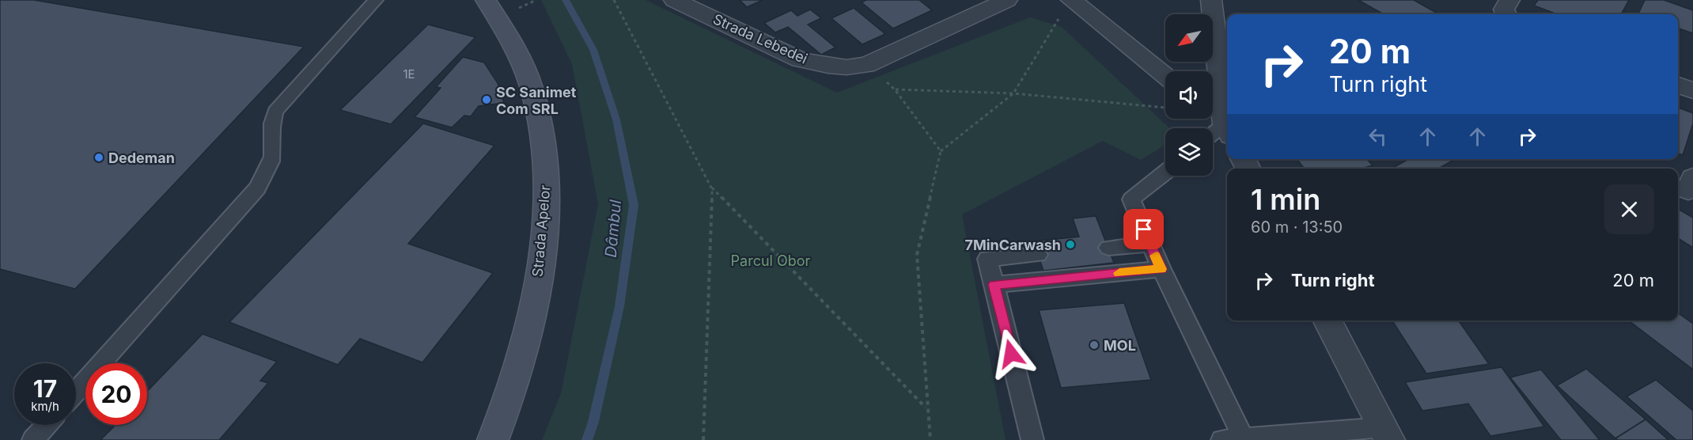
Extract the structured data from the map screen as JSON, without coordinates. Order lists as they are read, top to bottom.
{
  "streets": {
    "street": ["Strada Lebedei", "Strada Apelor"]
  },
  "water": ["Dâmbul"],
  "parks": ["Parcul Obor"],
  "places": [
    "SC Sanimet Com SRL",
    "Dedeman",
    "7MinCarwash",
    "MOL"
  ],
  "house_numbers": ["1E"],
  "north": "bottom left",
  "page": {
    "turn": ["20 m", "Turn right"],
    "heading": ["1 min", "60 m · 13:50"],
    "list": [
      {
        "name": "Turn right",
        "value": "20 m"
      }
    ],
    "speed": "17 km/h",
    "limit": "20"
  }
}
